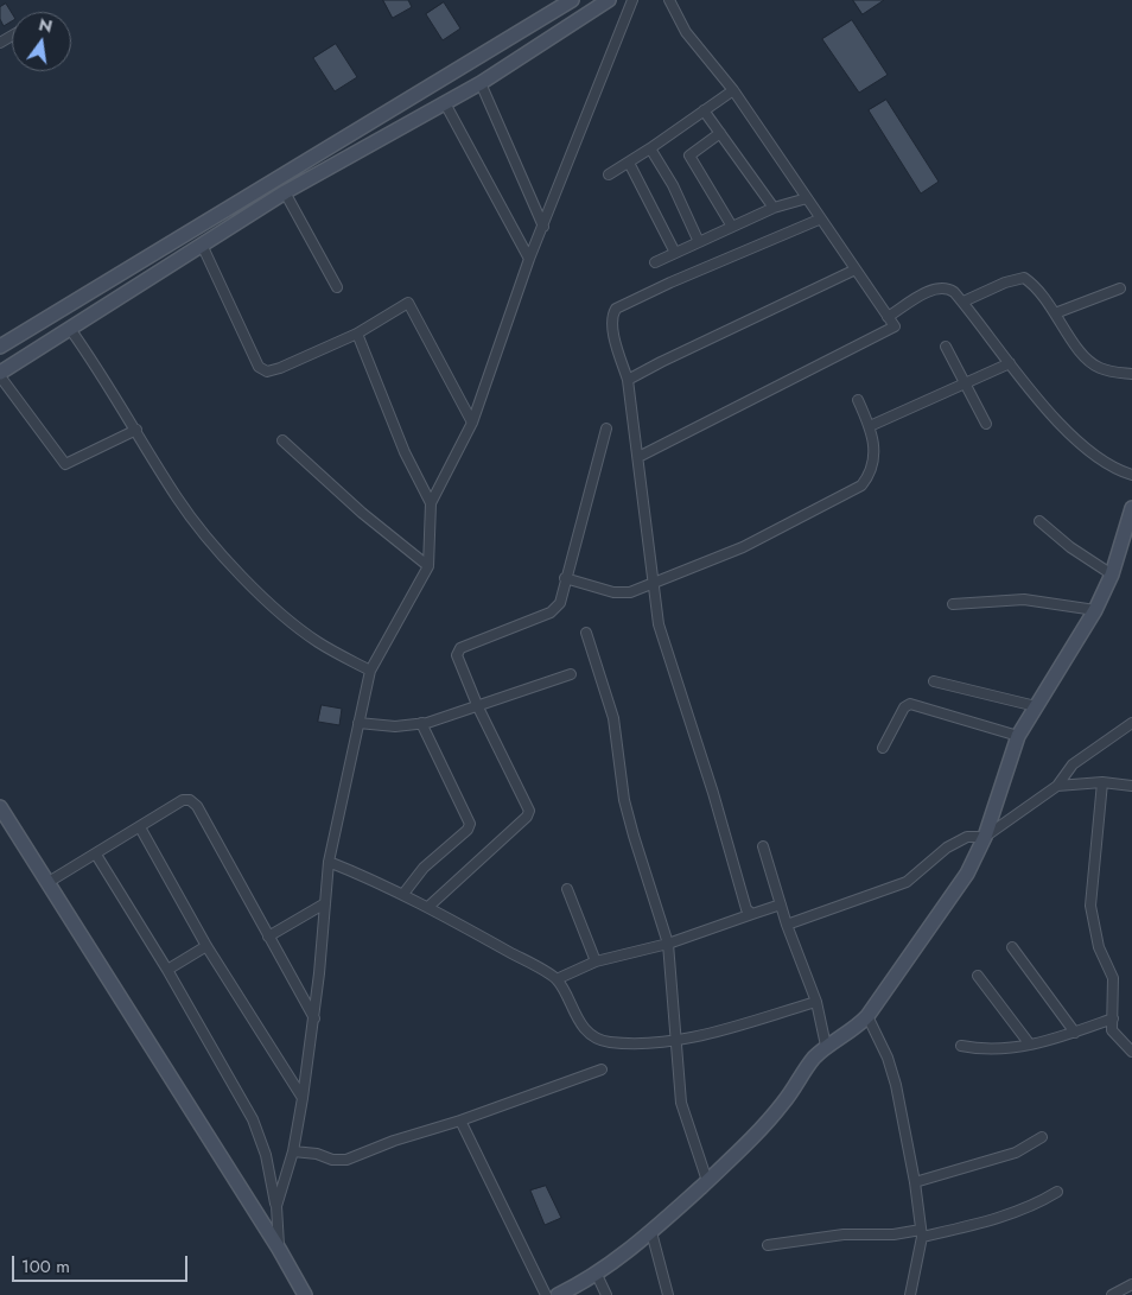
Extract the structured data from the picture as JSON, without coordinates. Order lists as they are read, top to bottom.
{
  "scale_bar": "100 m",
  "north": "top"
}
